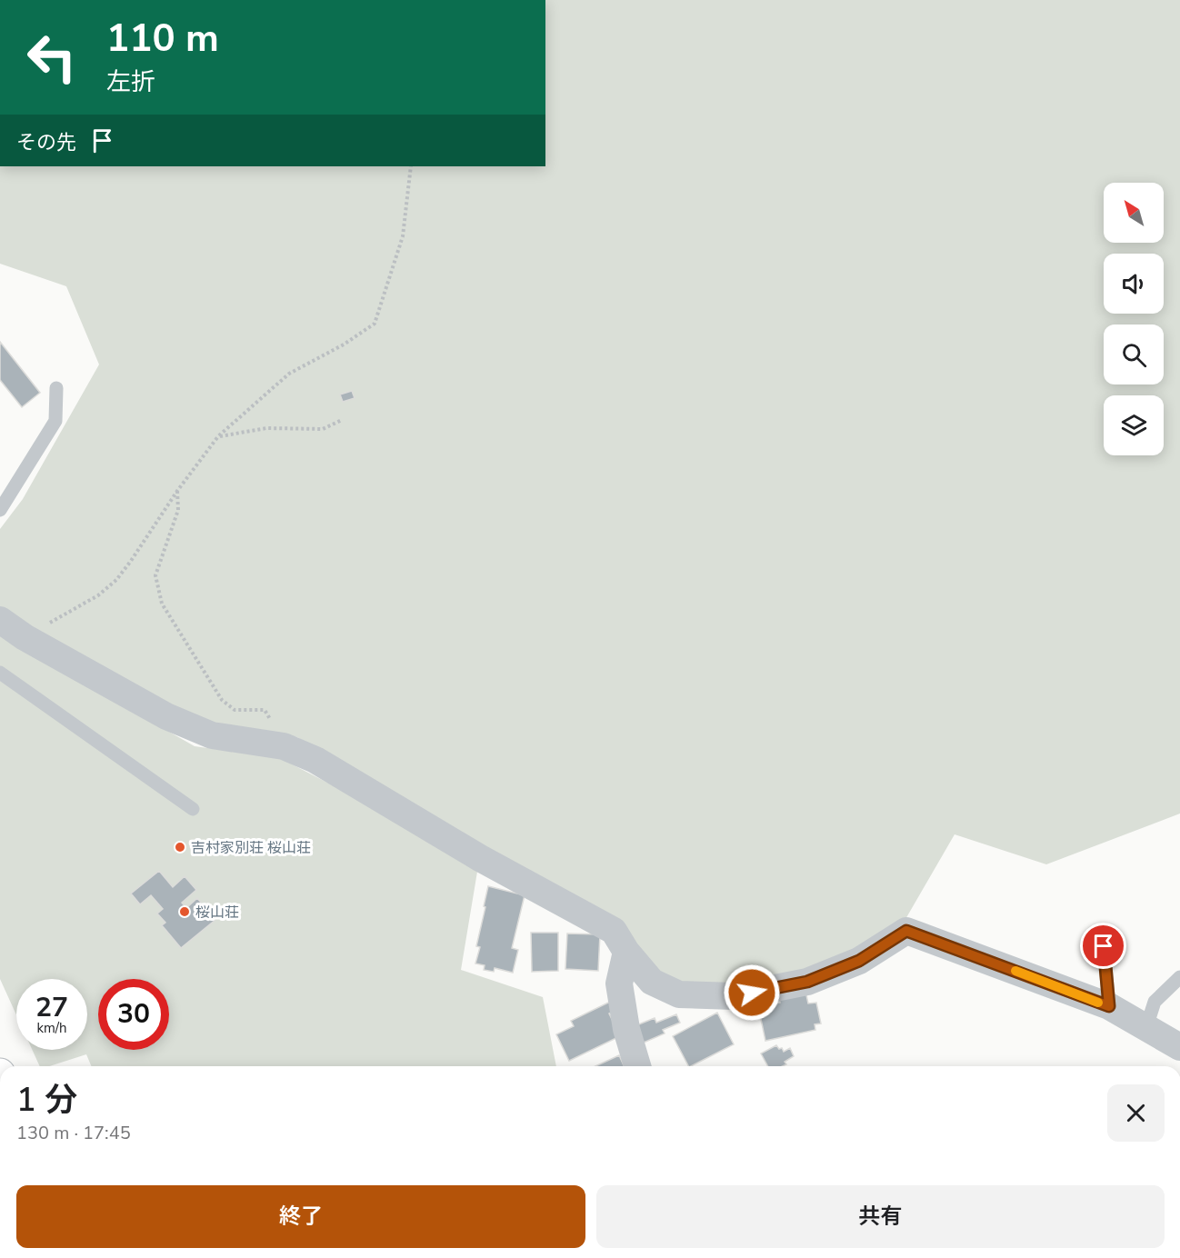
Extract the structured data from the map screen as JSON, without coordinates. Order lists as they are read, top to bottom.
{
  "places": ["吉村家別荘 桜山荘", "桜山荘"],
  "north": "top left",
  "page": {
    "turn": ["110 m", "左折"],
    "then": "その先",
    "speed": "27 km/h",
    "limit": "30",
    "heading": ["1 分", "130 m · 17:45"],
    "buttons": ["終了", "共有"]
  }
}
